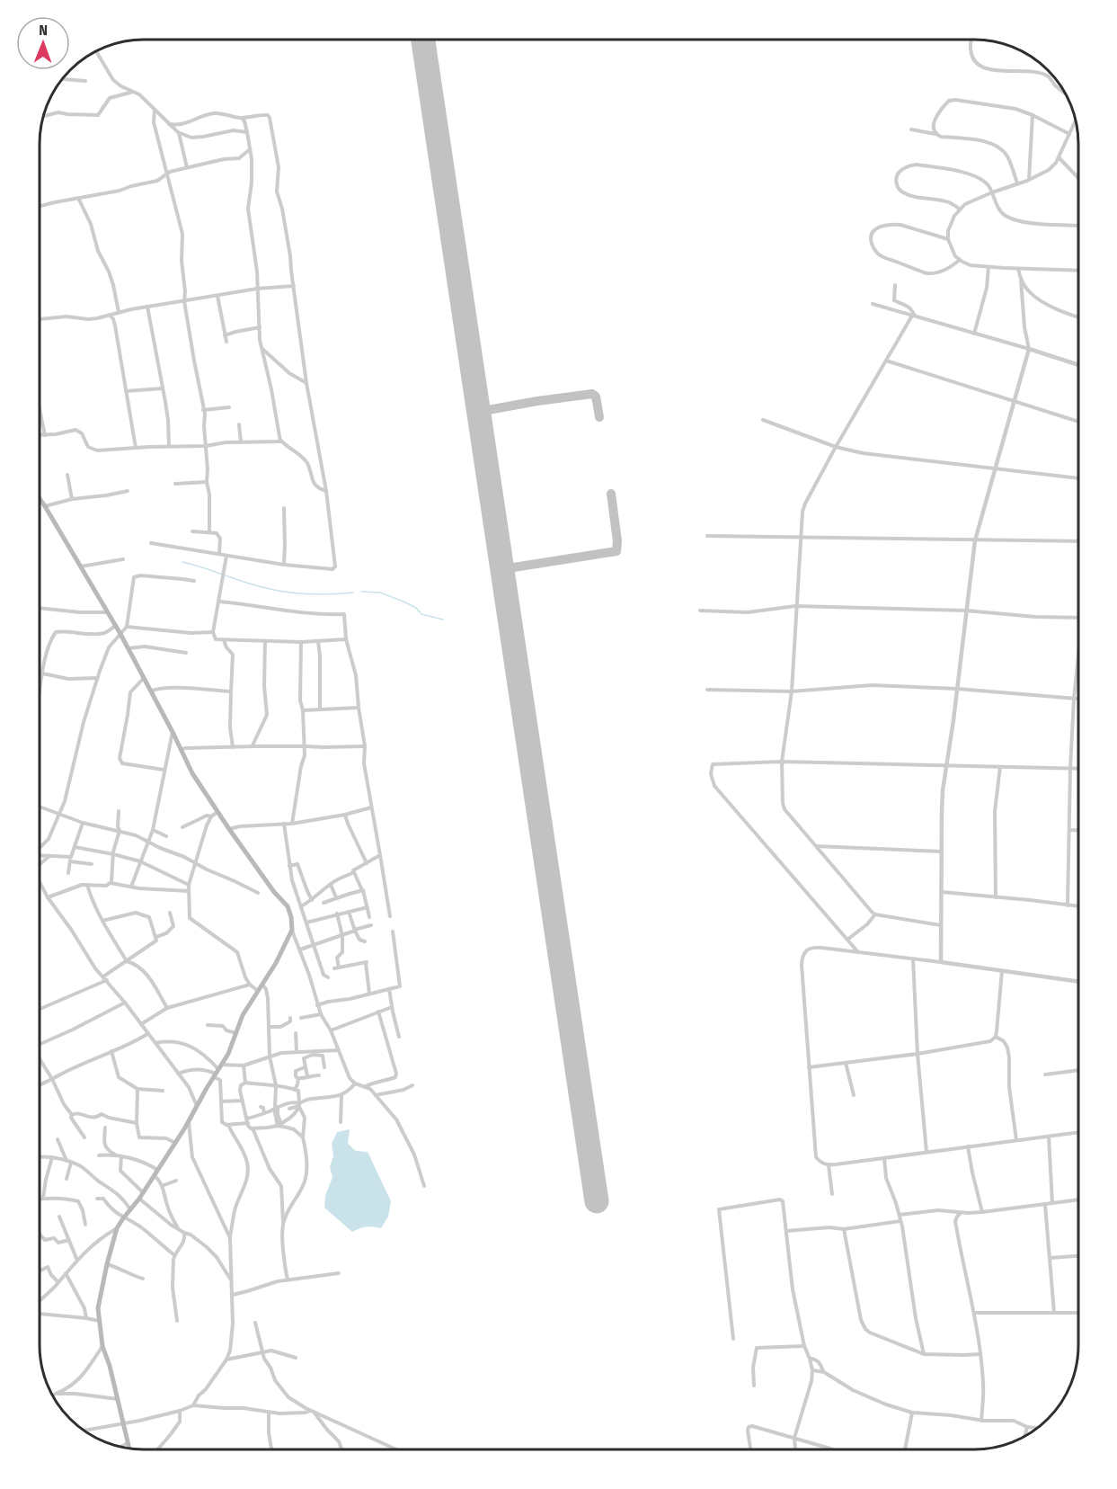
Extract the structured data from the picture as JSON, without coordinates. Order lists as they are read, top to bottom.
{
  "north": "top"
}
